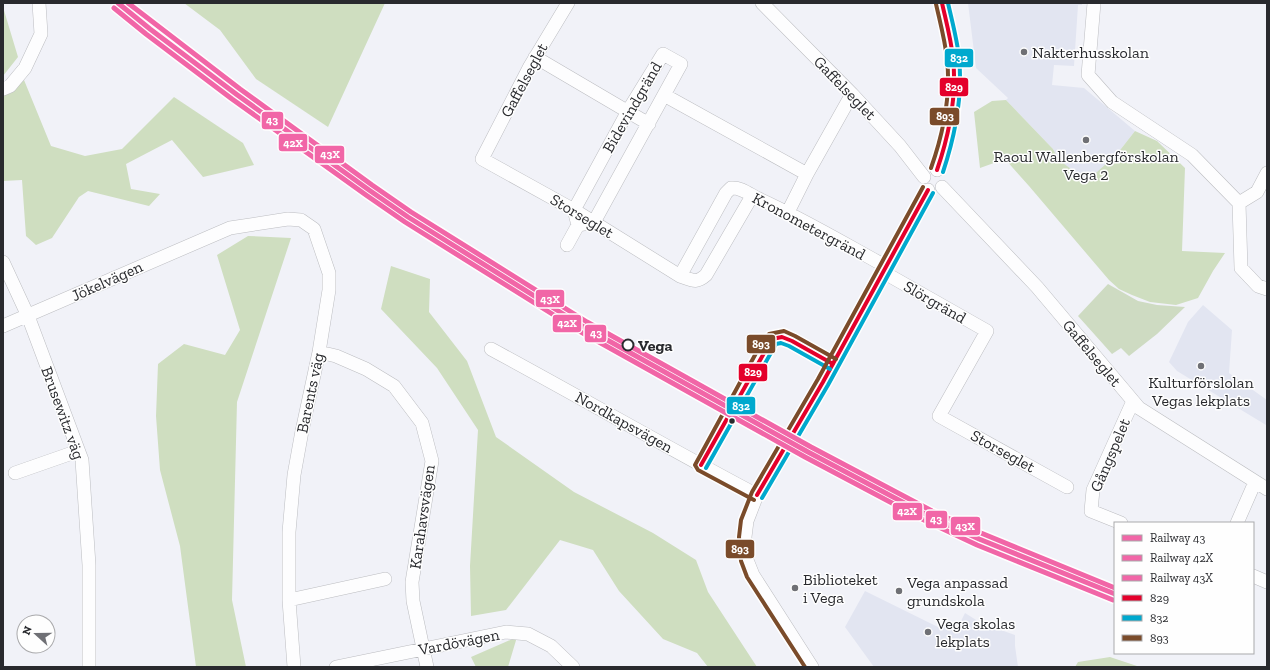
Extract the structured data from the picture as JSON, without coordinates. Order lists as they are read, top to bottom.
{
  "streets": {
    "street": [
      "Gaffelseglet",
      "Bidevindgränd",
      "Storseglet",
      "Kronometergränd",
      "Jökelvägen",
      "Slörgränd",
      "Barents väg",
      "Brusewitz väg",
      "Nordkapsvägen",
      "Gångspelet",
      "Karahavsvägen",
      "Vardövägen"
    ]
  },
  "crossings": [
    ["Gaffelseglet", "Storseglet"],
    ["Gaffelseglet", "Gångspelet"],
    ["Bidevindgränd", "Storseglet"],
    ["Storseglet", "Kronometergränd"],
    ["Storseglet", "Slörgränd"],
    ["Kronometergränd", "Slörgränd"],
    ["Jökelvägen", "Barents väg"],
    ["Jökelvägen", "Brusewitz väg"],
    ["Barents väg", "Karahavsvägen"],
    ["Karahavsvägen", "Vardövägen"]
  ],
  "places": [
    "Nakterhusskolan",
    "Raoul Wallenbergförskolan Vega 2",
    "Vega",
    "Kulturförslolan Vegas lekplats",
    "Biblioteket i Vega",
    "Vega anpassad grundskola",
    "Vega skolas lekplats"
  ],
  "lines": [
    "rail line 43",
    "rail line 43X",
    "transit line 829",
    "transit line 832",
    "transit line 893",
    "rail line 42X"
  ],
  "legend": [
    "Railway 43",
    "Railway 42X",
    "Railway 43X",
    "829",
    "832",
    "893"
  ],
  "north": "left"
}
